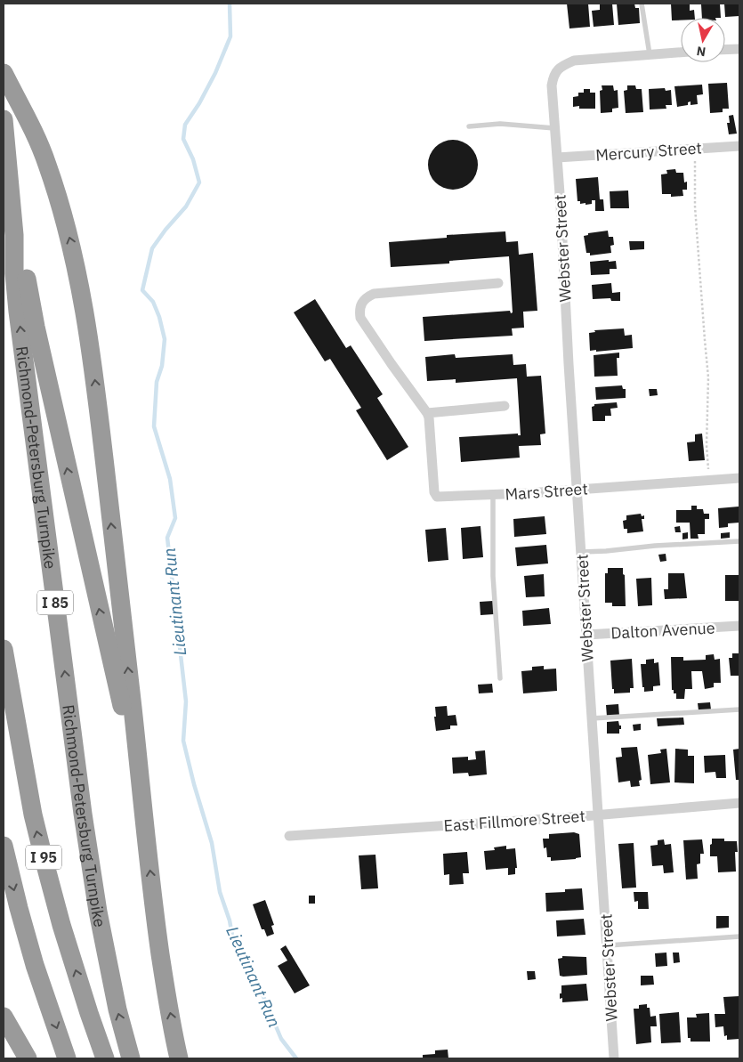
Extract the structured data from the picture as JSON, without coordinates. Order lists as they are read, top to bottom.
{
  "streets": {
    "highway": ["Richmond-Petersburg Turnpike", "I 85", "I 95"],
    "street": [
      "Mercury Street",
      "Webster Street",
      "Mars Street",
      "Dalton Avenue",
      "East Fillmore Street"
    ]
  },
  "crossings": [
    ["Mercury Street", "Webster Street"],
    ["Webster Street", "Mars Street"],
    ["Webster Street", "Dalton Avenue"],
    ["Webster Street", "East Fillmore Street"]
  ],
  "water": ["Lieutinant Run"],
  "north": "bottom"
}
